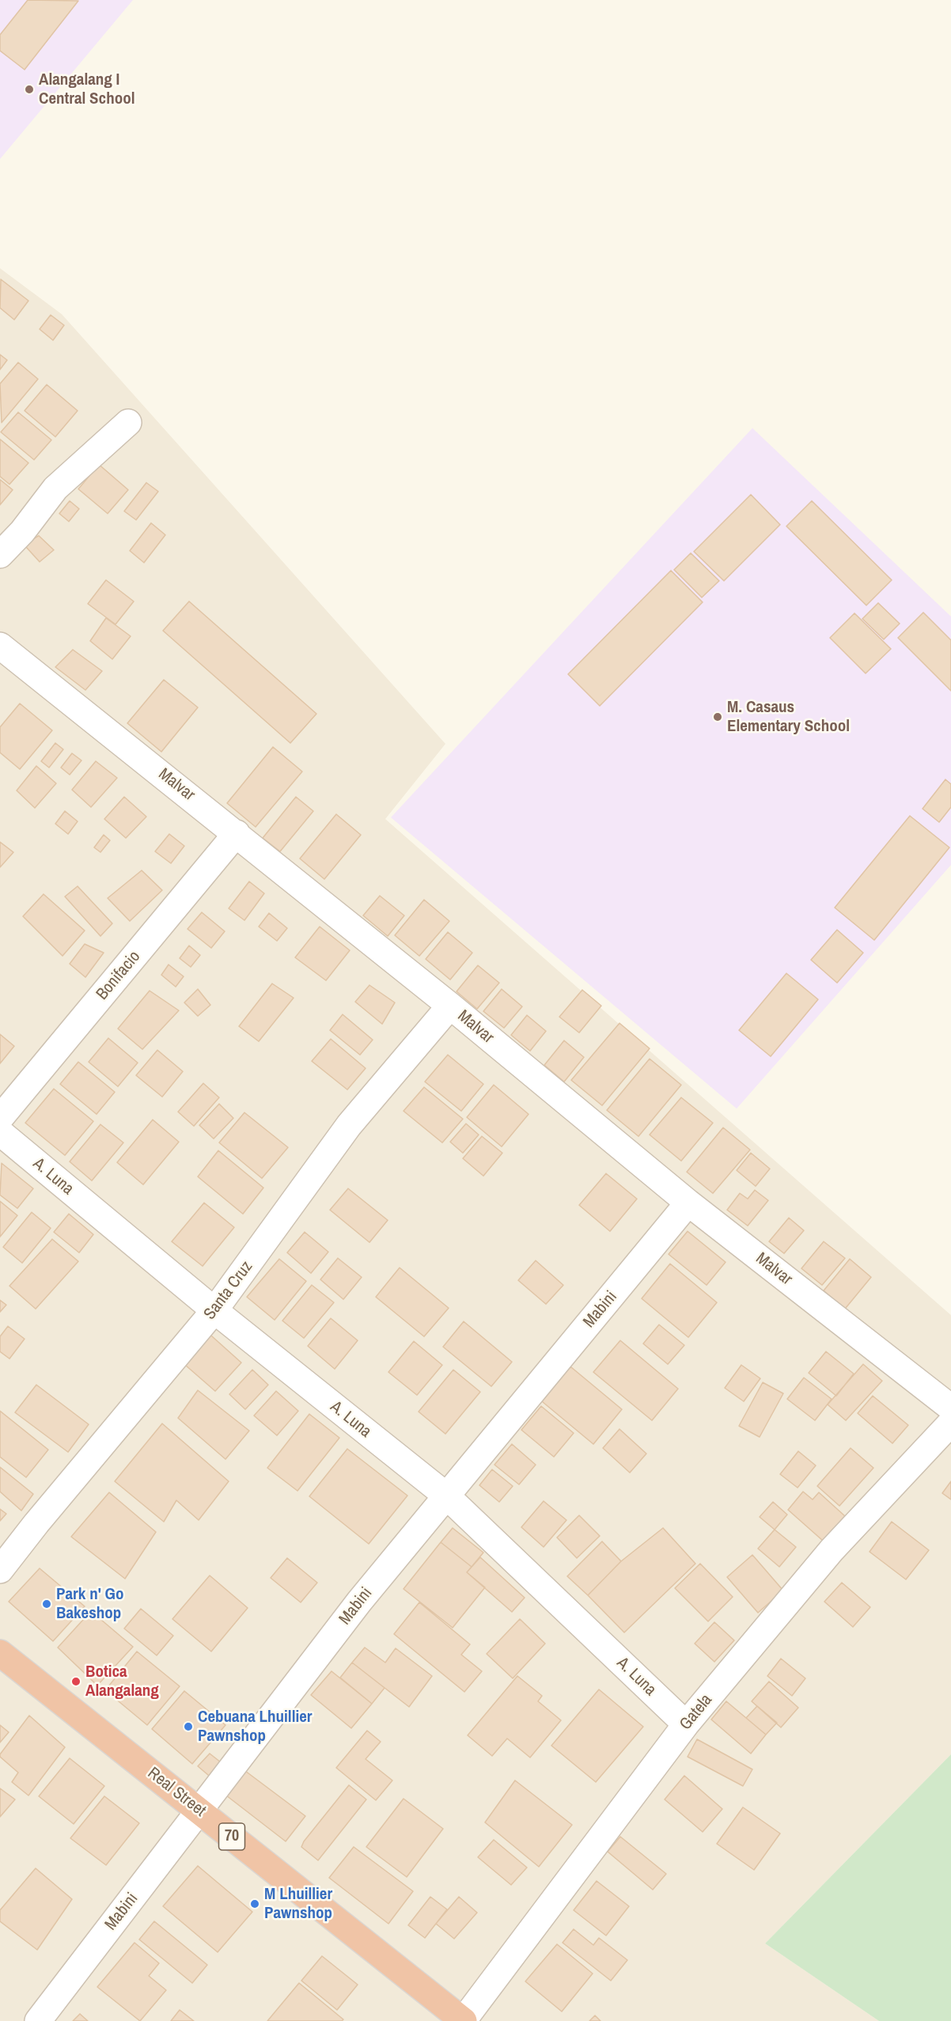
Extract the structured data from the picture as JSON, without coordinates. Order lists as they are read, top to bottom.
{
  "streets": {
    "highway": ["Real Street", "70"],
    "street": [
      "Malvar",
      "Bonifacio",
      "A. Luna",
      "Santa Cruz",
      "Mabini",
      "Gatela"
    ]
  },
  "crossings": [
    ["Malvar", "Bonifacio"],
    ["Malvar", "Santa Cruz"],
    ["Malvar", "Mabini"],
    ["A. Luna", "Santa Cruz"],
    ["A. Luna", "Mabini"],
    ["A. Luna", "Gatela"],
    ["Mabini", "Real Street"],
    ["Gatela", "Real Street"]
  ],
  "places": [
    "Alangalang I Central School",
    "M. Casaus Elementary School",
    "Park n' Go Bakeshop",
    "Botica Alangalang",
    "Cebuana Lhuillier Pawnshop",
    "M Lhuillier Pawnshop"
  ]
}
